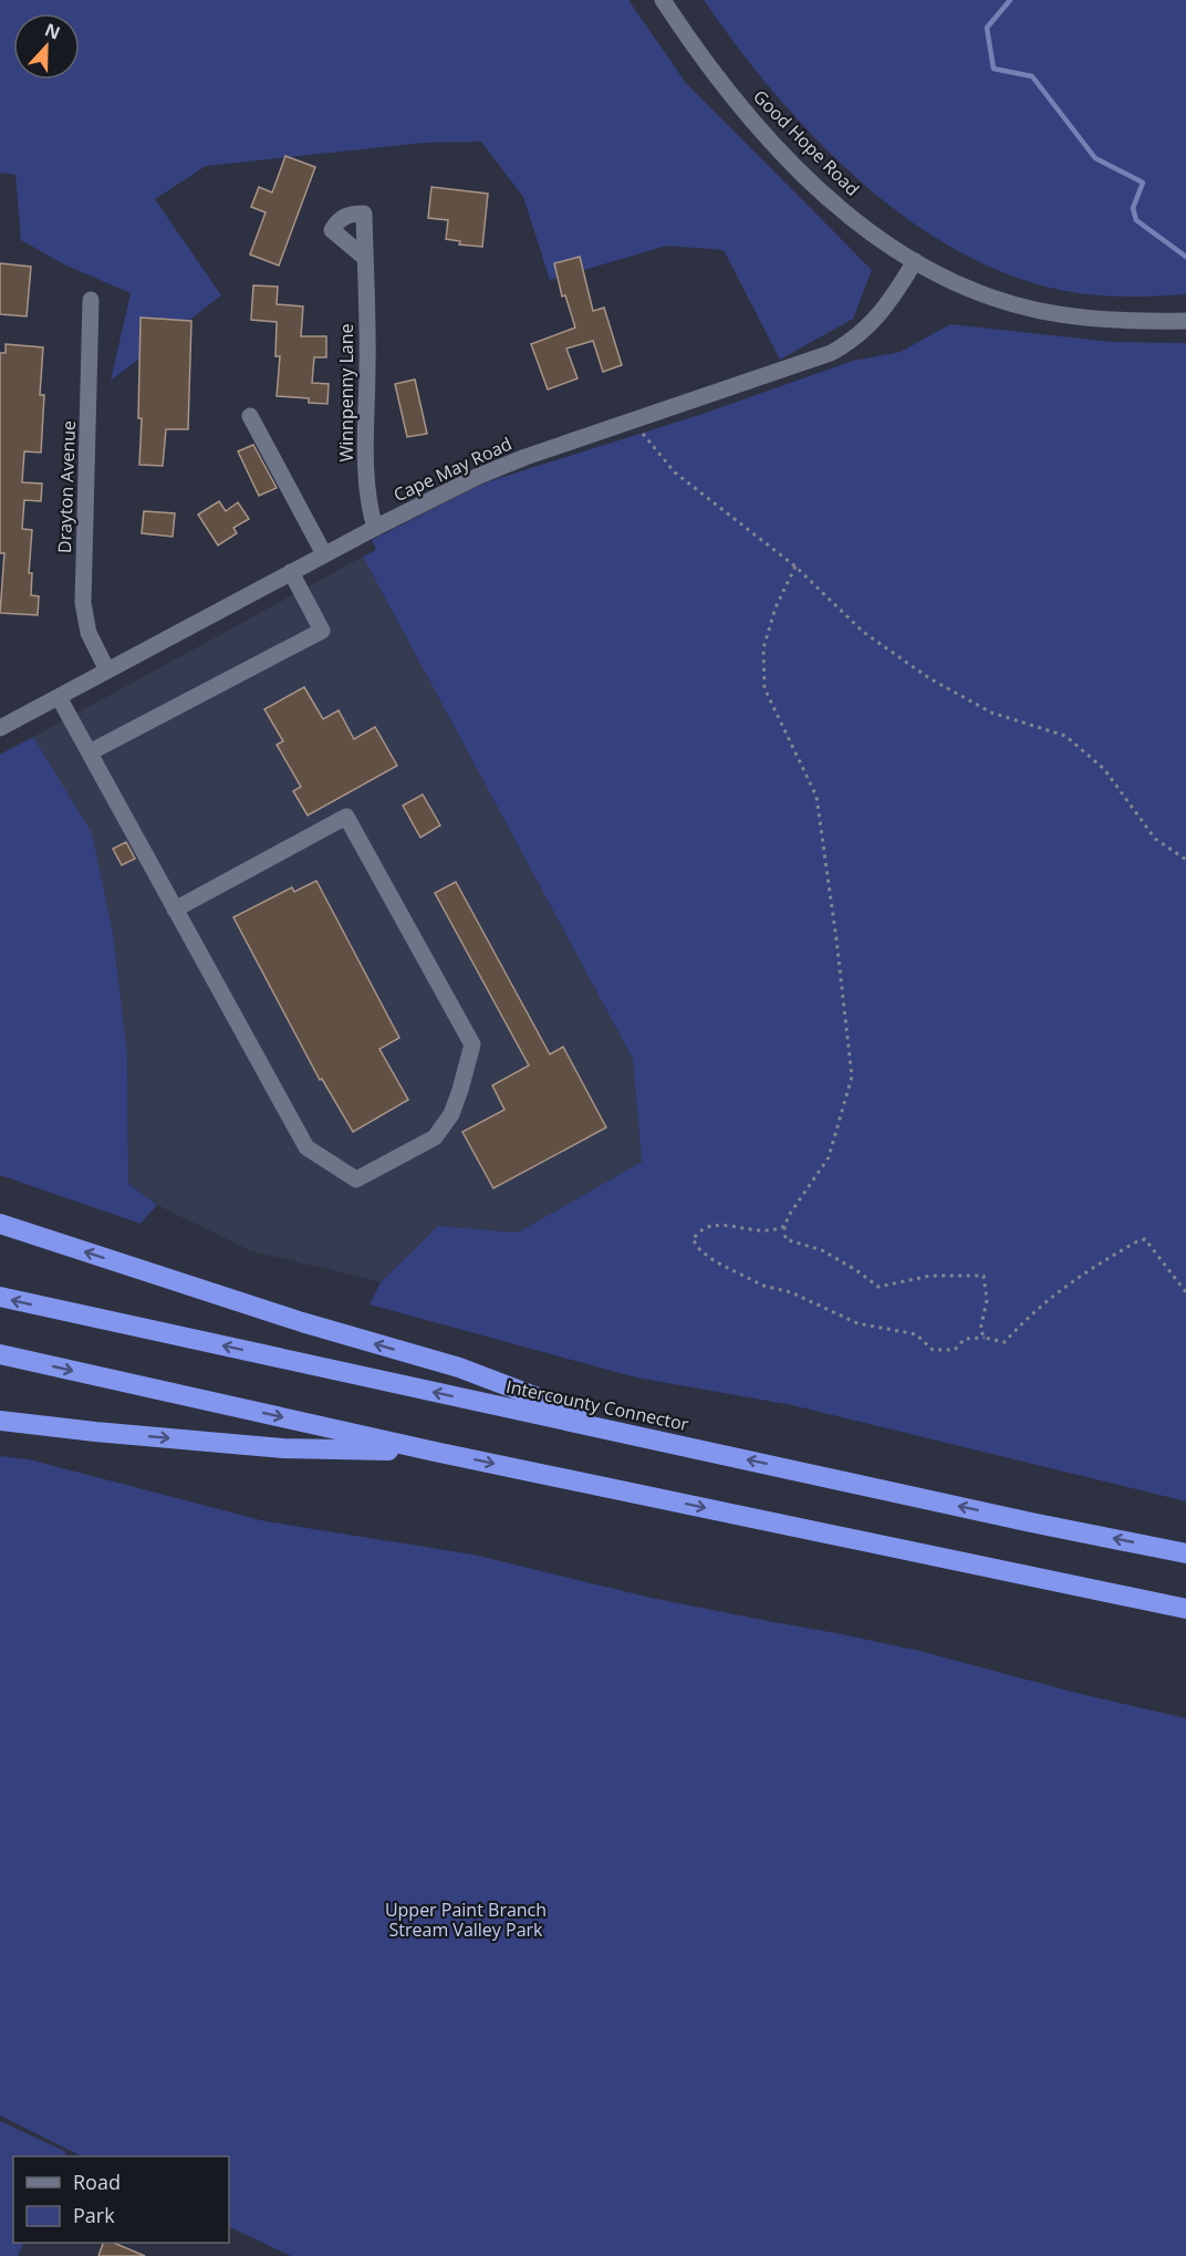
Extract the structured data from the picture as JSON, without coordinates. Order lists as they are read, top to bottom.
{
  "streets": {
    "highway": ["Intercounty Connector"],
    "street": [
      "Good Hope Road",
      "Winnpenny Lane",
      "Cape May Road",
      "Drayton Avenue"
    ]
  },
  "crossings": [
    ["Good Hope Road", "Cape May Road"],
    ["Winnpenny Lane", "Cape May Road"],
    ["Cape May Road", "Drayton Avenue"]
  ],
  "parks": ["Upper Paint Branch Stream Valley Park"],
  "legend": ["Road", "Park"],
  "north": "top"
}
